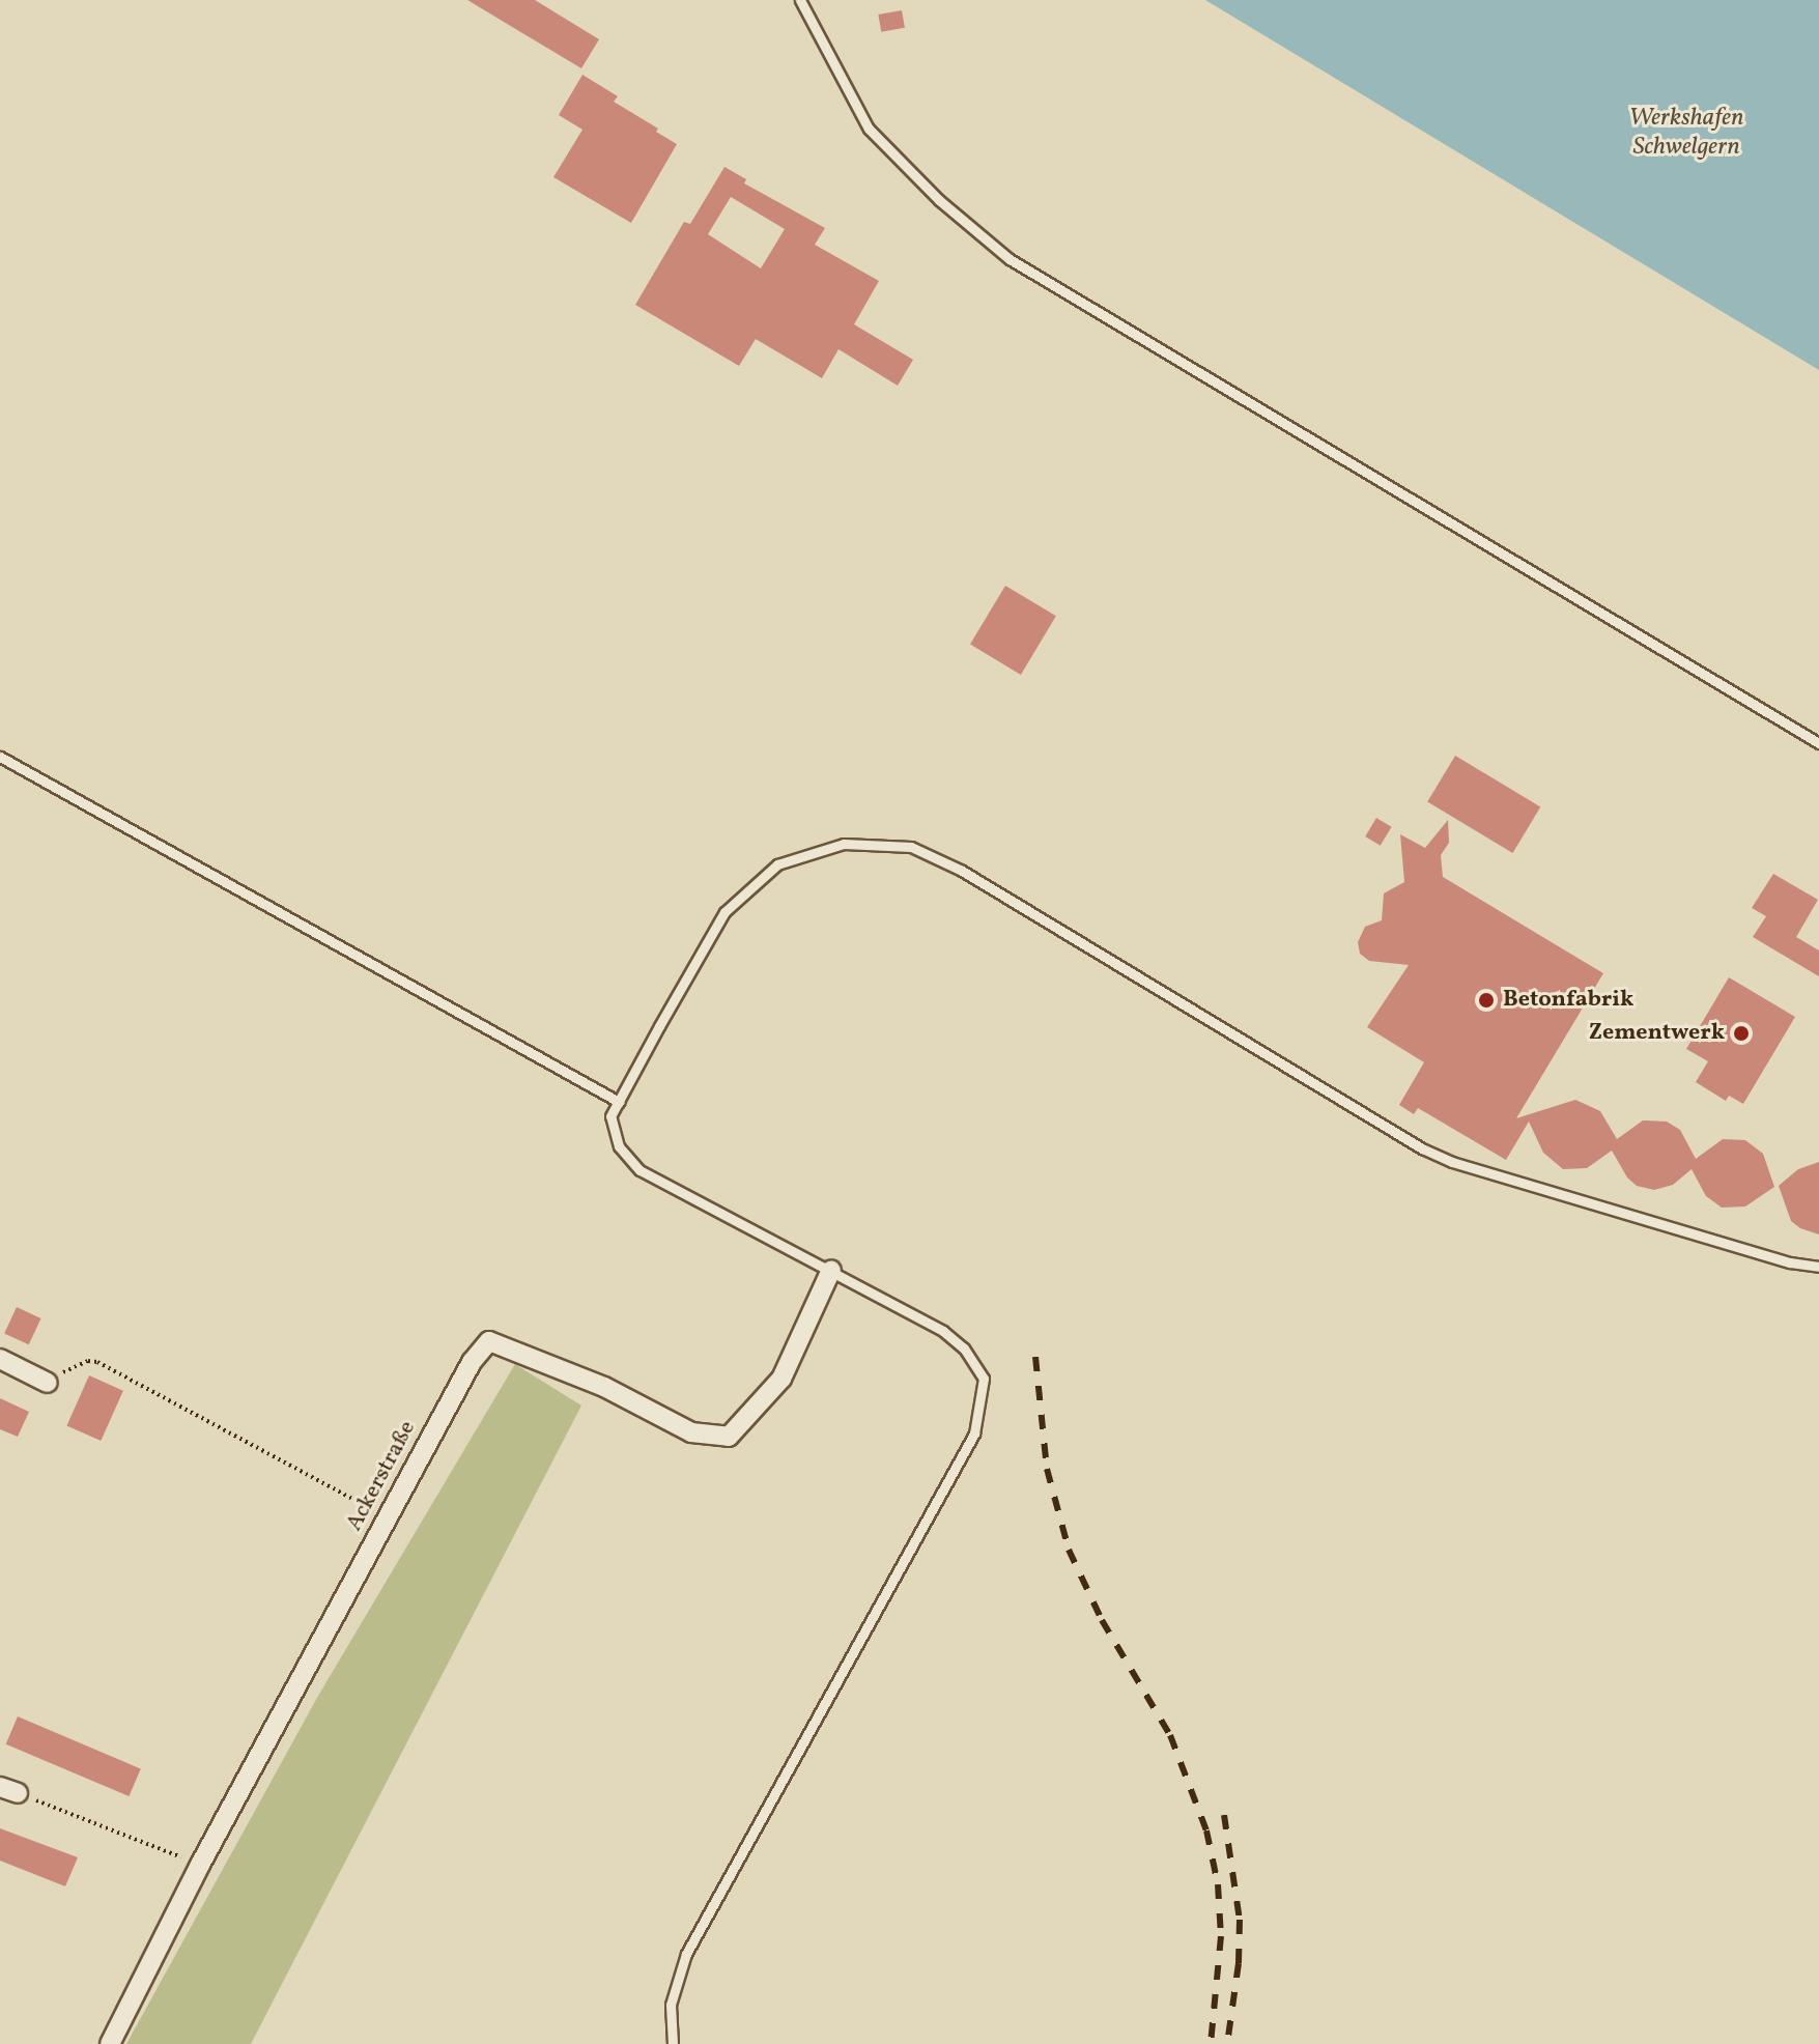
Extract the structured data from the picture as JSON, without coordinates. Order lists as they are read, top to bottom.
{
  "streets": {
    "street": ["Ackerstraße"]
  },
  "water": ["Werkshafen Schwelgern"],
  "places": ["Betonfabrik", "Zementwerk"]
}
